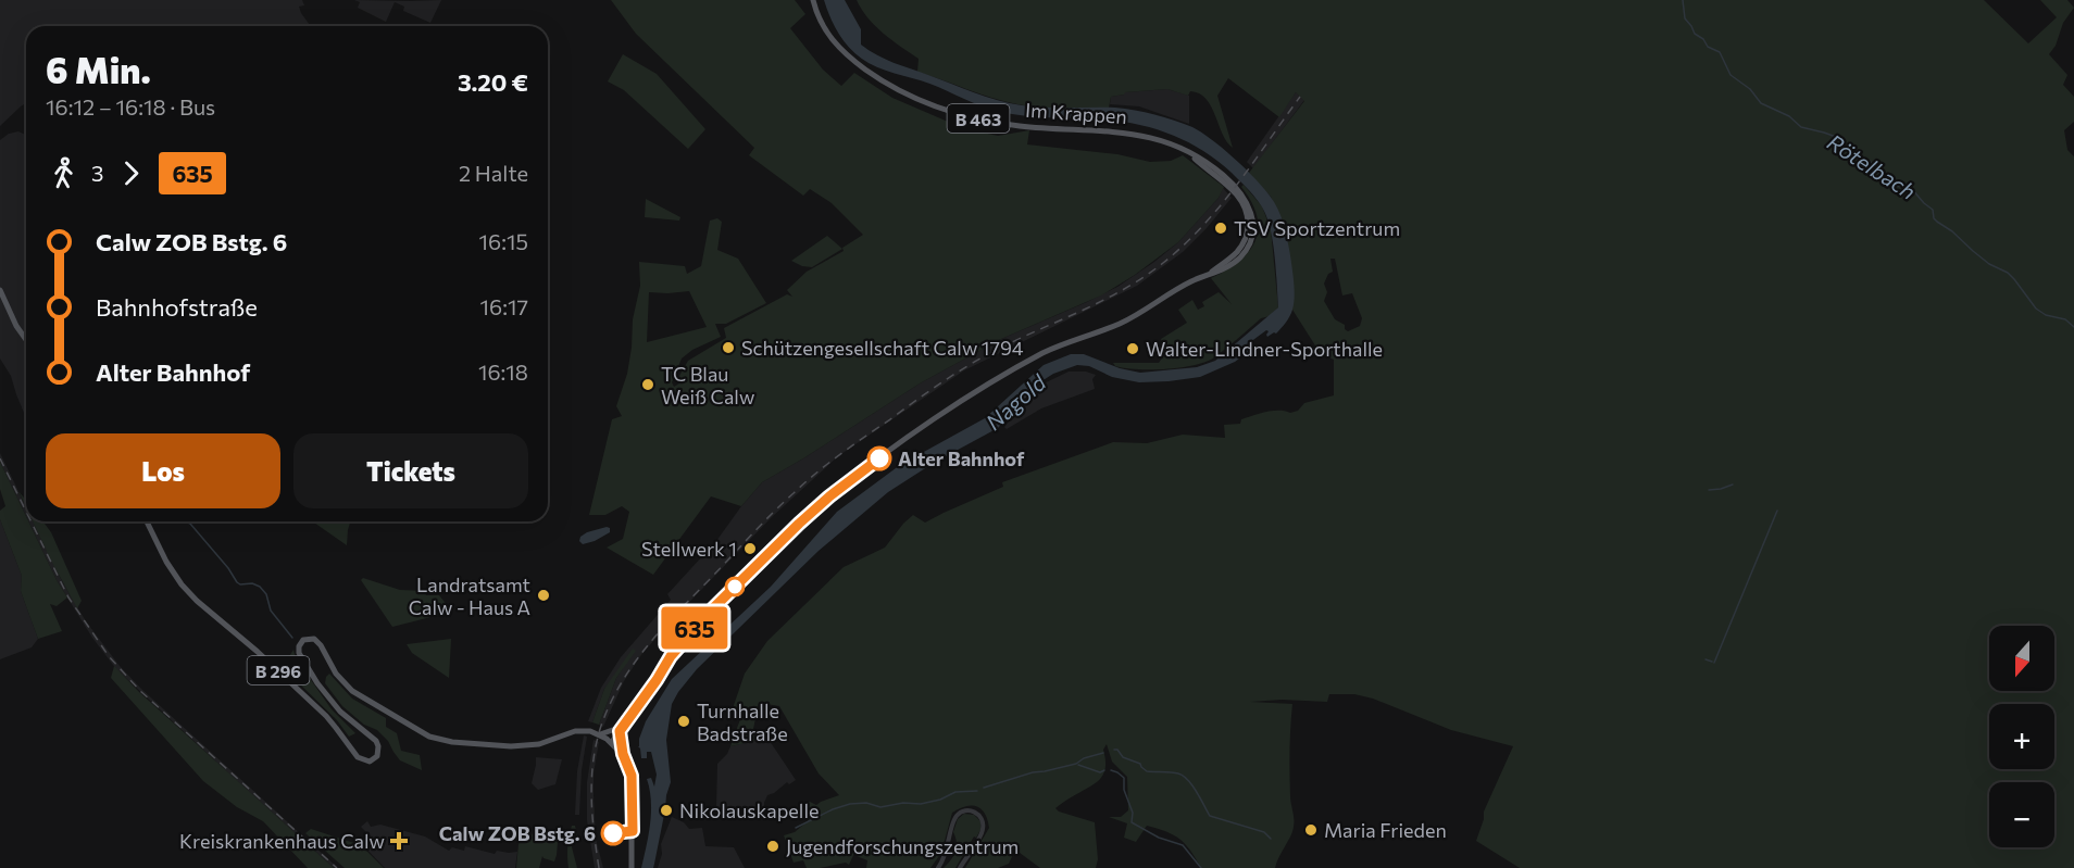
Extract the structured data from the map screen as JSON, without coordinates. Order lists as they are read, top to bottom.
{
  "streets": {
    "main road": ["Im Krappen", "B 463", "B 296"]
  },
  "crossings": [
    ["Im Krappen", "B 463"]
  ],
  "water": ["Rötelbach", "Nagold"],
  "places": {
    "other": [
      "TSV Sportzentrum",
      "Schützengesellschaft Calw 1794",
      "Walter-Lindner-Sporthalle",
      "TC Blau Weiß Calw",
      "Alter Bahnhof",
      "Stellwerk 1",
      "Landratsamt Calw - Haus A",
      "Turnhalle Badstraße",
      "Nikolauskapelle",
      "Maria Frieden",
      "Calw ZOB Bstg. 6",
      "Jugendforschungszentrum"
    ],
    "health": ["Kreiskrankenhaus Calw"]
  },
  "lines": ["bus line 635"],
  "north": "bottom",
  "page": {
    "on_map": "635",
    "heading": ["6 Min.", "16:12 – 16:18 · Bus", "3.20 €"],
    "legs": ["3", "635", "2 Halte"],
    "list": [
      {
        "name": "Calw ZOB Bstg. 6",
        "value": "16:15"
      },
      {
        "name": "Bahnhofstraße",
        "value": "16:17"
      },
      {
        "name": "Alter Bahnhof",
        "value": "16:18"
      }
    ],
    "buttons": ["Los", "Tickets"],
    "map_buttons": ["+", "−"]
  }
}
